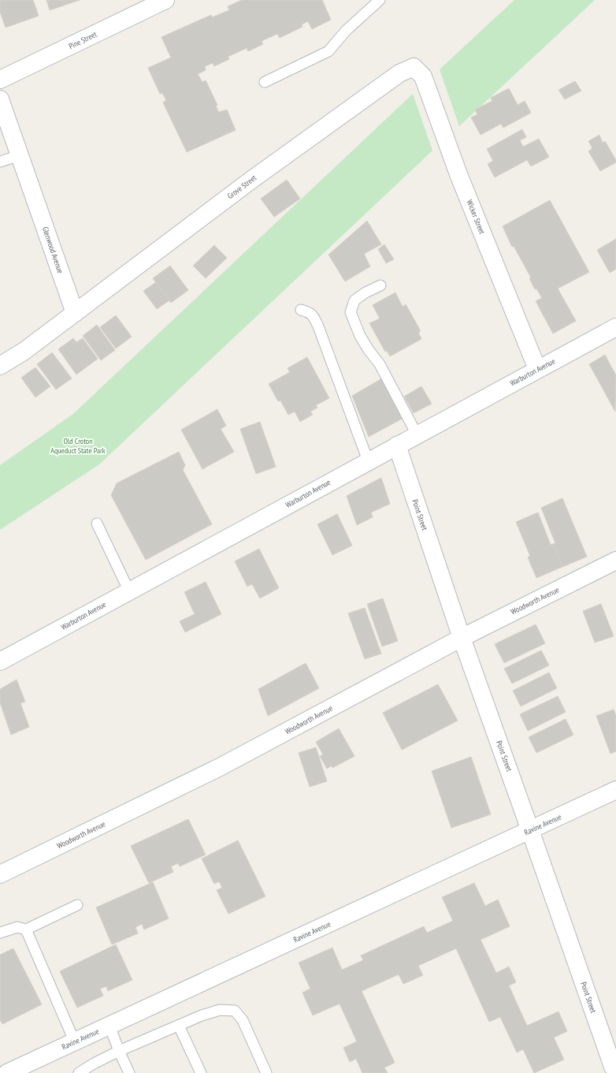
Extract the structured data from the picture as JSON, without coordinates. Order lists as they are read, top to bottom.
{
  "streets": {
    "street": [
      "Pine Street",
      "Grove Street",
      "Wicker Street",
      "Glenwood Avenue",
      "Warburton Avenue",
      "Point Street",
      "Woodworth Avenue",
      "Ravine Avenue"
    ]
  },
  "crossings": [
    ["Grove Street", "Wicker Street"],
    ["Grove Street", "Glenwood Avenue"],
    ["Wicker Street", "Warburton Avenue"],
    ["Warburton Avenue", "Point Street"],
    ["Point Street", "Woodworth Avenue"],
    ["Point Street", "Ravine Avenue"]
  ],
  "parks": ["Old Croton Aqueduct State Park"]
}
